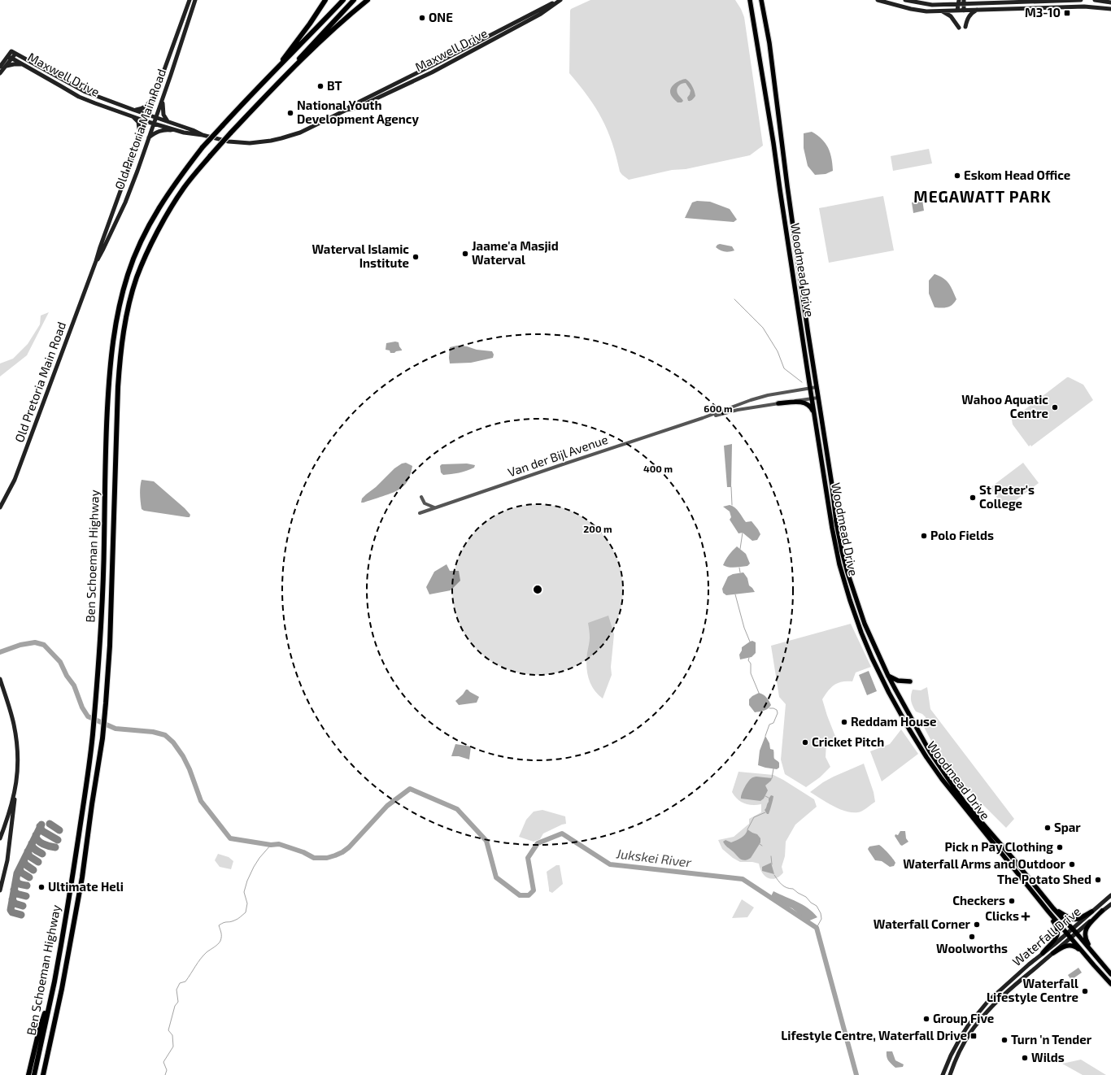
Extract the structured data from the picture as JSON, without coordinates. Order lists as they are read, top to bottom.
{
  "streets": {
    "highway": ["Ben Schoeman Highway"],
    "main road": [
      "Maxwell Drive",
      "Old Pretoria Main Road",
      "Woodmead Drive",
      "Waterfall Drive"
    ],
    "street": ["Van der Bijl Avenue"]
  },
  "crossings": [
    ["Maxwell Drive", "Old Pretoria Main Road"],
    ["Woodmead Drive", "Van der Bijl Avenue"],
    ["Woodmead Drive", "Waterfall Drive"]
  ],
  "districts": ["MEGAWATT PARK"],
  "water": ["Jukskei River"],
  "places": {
    "transit": ["M3-10", "Lifestyle Centre, Waterfall Drive"],
    "other": [
      "ONE",
      "BT",
      "National Youth Development Agency",
      "Eskom Head Office",
      "Jaame'a Masjid Waterval",
      "Waterval Islamic Institute",
      "Wahoo Aquatic Centre",
      "St Peter's College",
      "Polo Fields",
      "Reddam House",
      "Cricket Pitch",
      "Spar",
      "Pick n Pay Clothing",
      "Waterfall Arms and Outdoor",
      "The Potato Shed",
      "Ultimate Heli",
      "Checkers",
      "Waterfall Corner",
      "Woolworths",
      "Waterfall Lifestyle Centre",
      "Group Five",
      "Turn 'n Tender",
      "Wilds"
    ],
    "health": ["Clicks"]
  },
  "rings": ["600 m", "400 m", "200 m"]
}
